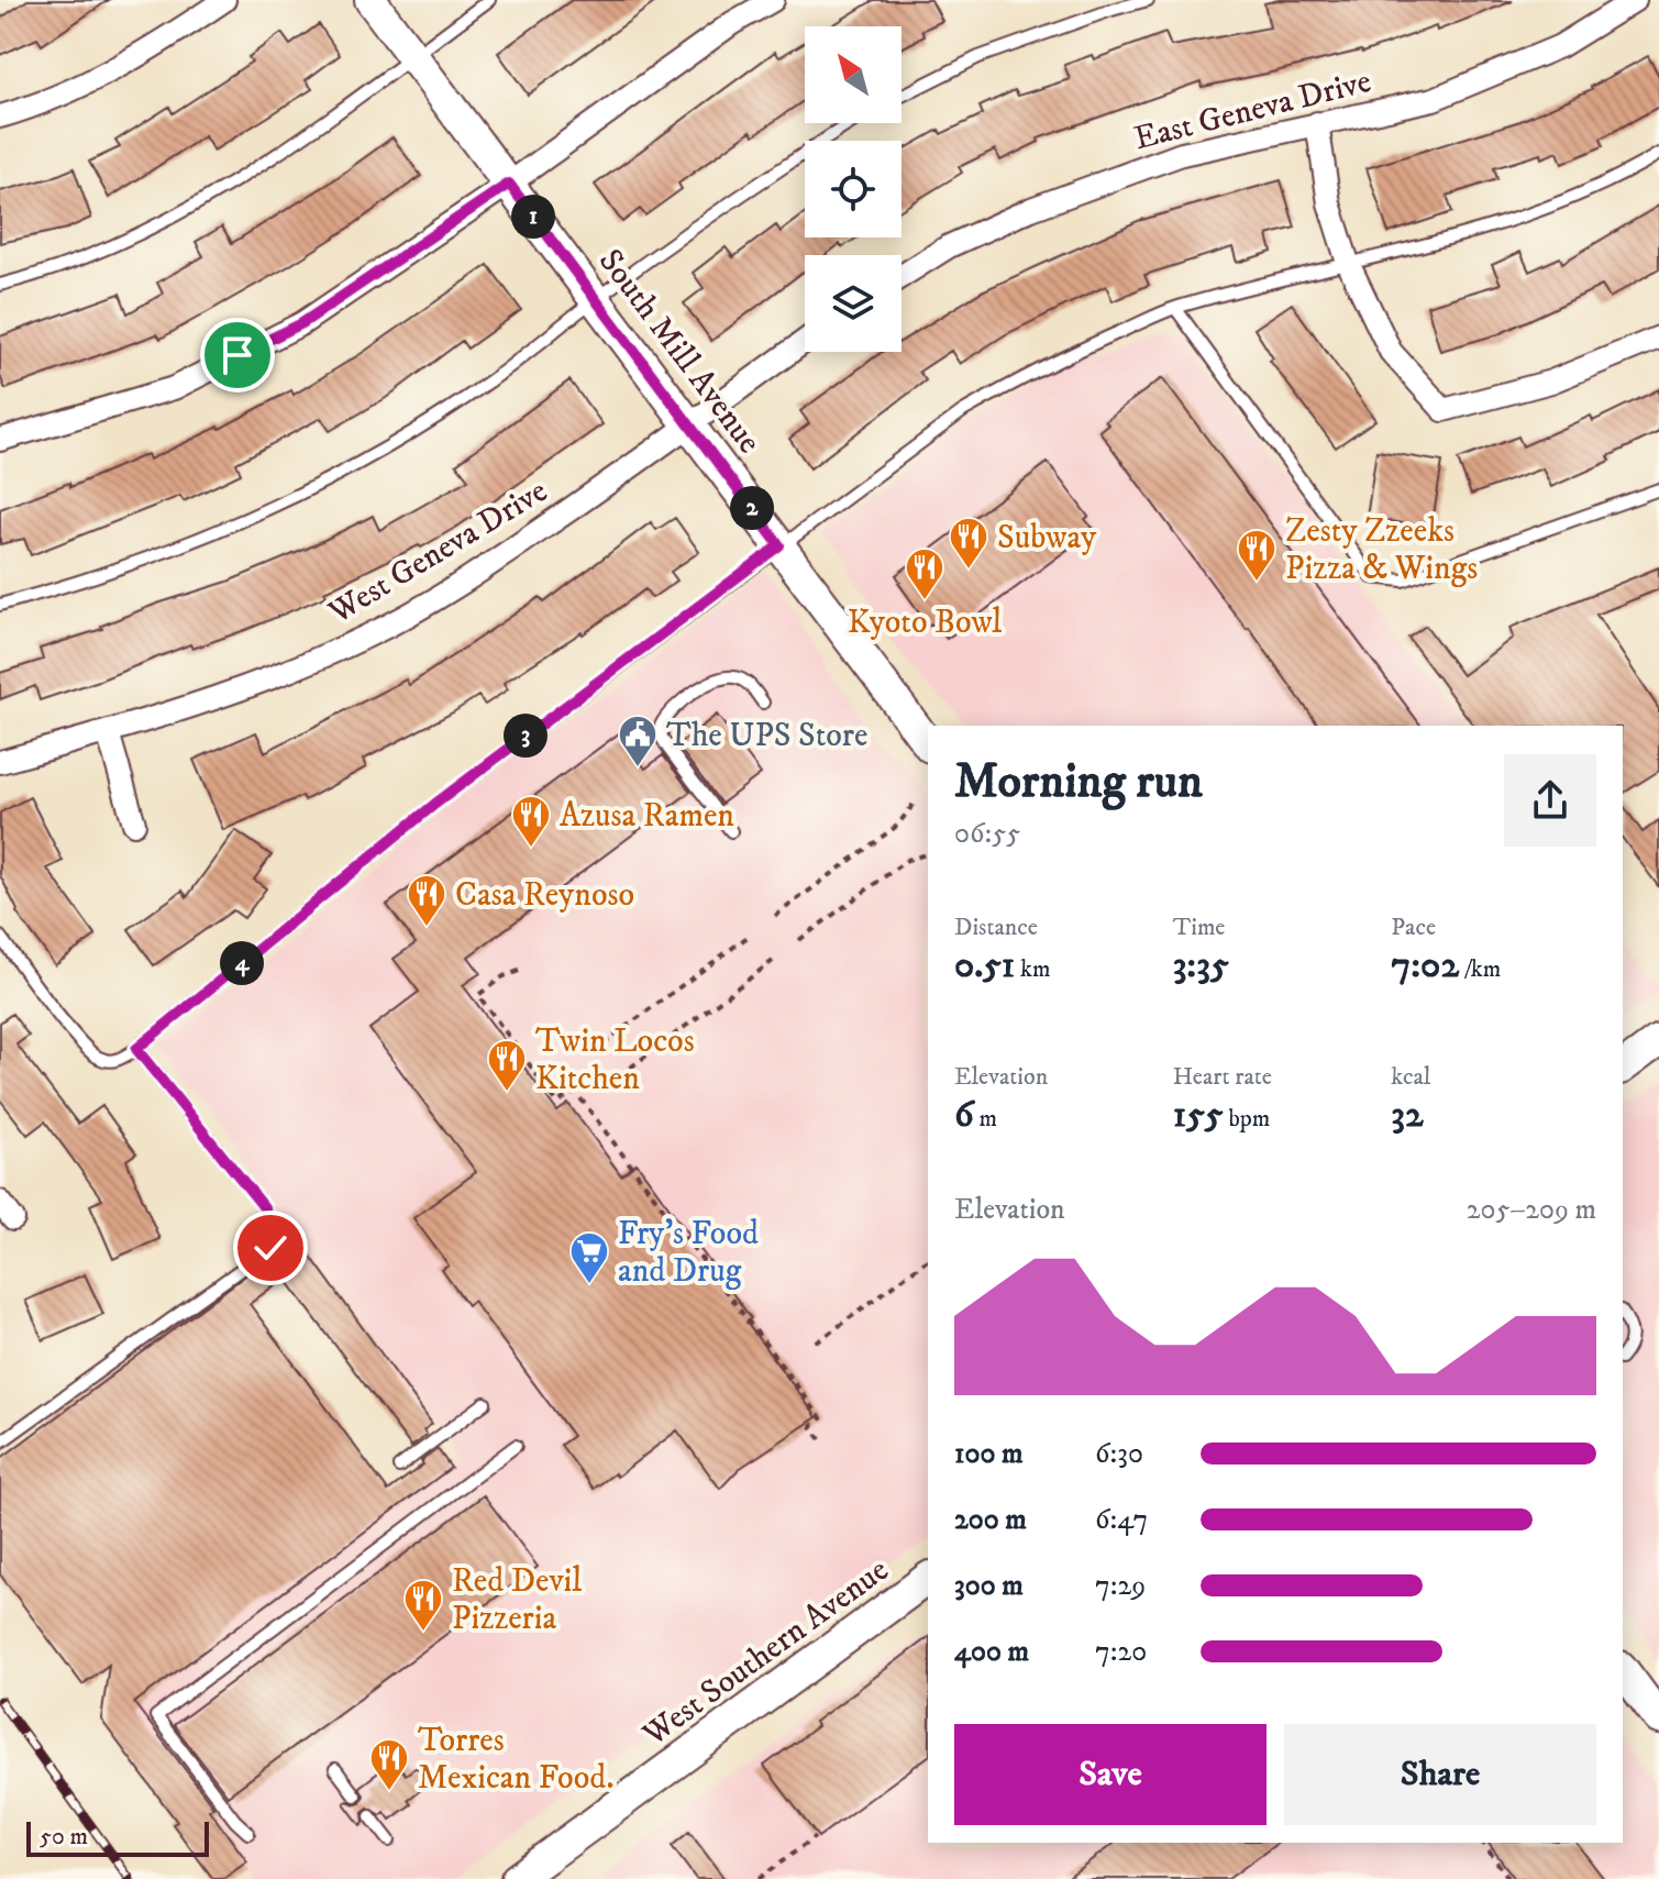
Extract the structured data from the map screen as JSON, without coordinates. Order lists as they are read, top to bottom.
{
  "streets": {
    "main road": ["South Mill Avenue", "West Southern Avenue"],
    "street": ["East Geneva Drive", "West Geneva Drive"]
  },
  "crossings": [
    ["South Mill Avenue", "West Geneva Drive"]
  ],
  "places": {
    "restaurant": [
      "Subway",
      "Zesty Zzeeks Pizza & Wings",
      "Kyoto Bowl",
      "Azusa Ramen",
      "Casa Reynoso",
      "Twin Locos Kitchen",
      "Red Devil Pizzeria",
      "Torres Mexican Food."
    ],
    "public building": ["The UPS Store"],
    "supermarket": ["Fry's Food and Drug"]
  },
  "scale_bar": "50 m",
  "north": "top left",
  "page": {
    "pins": [
      "1",
      "2",
      "3",
      "4"
    ],
    "heading": ["Morning run", "06:55"],
    "stats": [
      ["Distance", "0.51 km"],
      ["Time", "3:35"],
      ["Pace", "7:02 /km"],
      ["Elevation", "6 m"],
      ["Heart rate", "155 bpm"],
      ["kcal", "32"]
    ],
    "chart": ["Elevation", "205–209 m"],
    "list": [
      {
        "name": "100 m",
        "note": "6:30"
      },
      {
        "name": "200 m",
        "note": "6:47"
      },
      {
        "name": "300 m",
        "note": "7:29"
      },
      {
        "name": "400 m",
        "note": "7:20"
      }
    ],
    "buttons": ["Save", "Share"],
    "scale": "50 m"
  }
}
